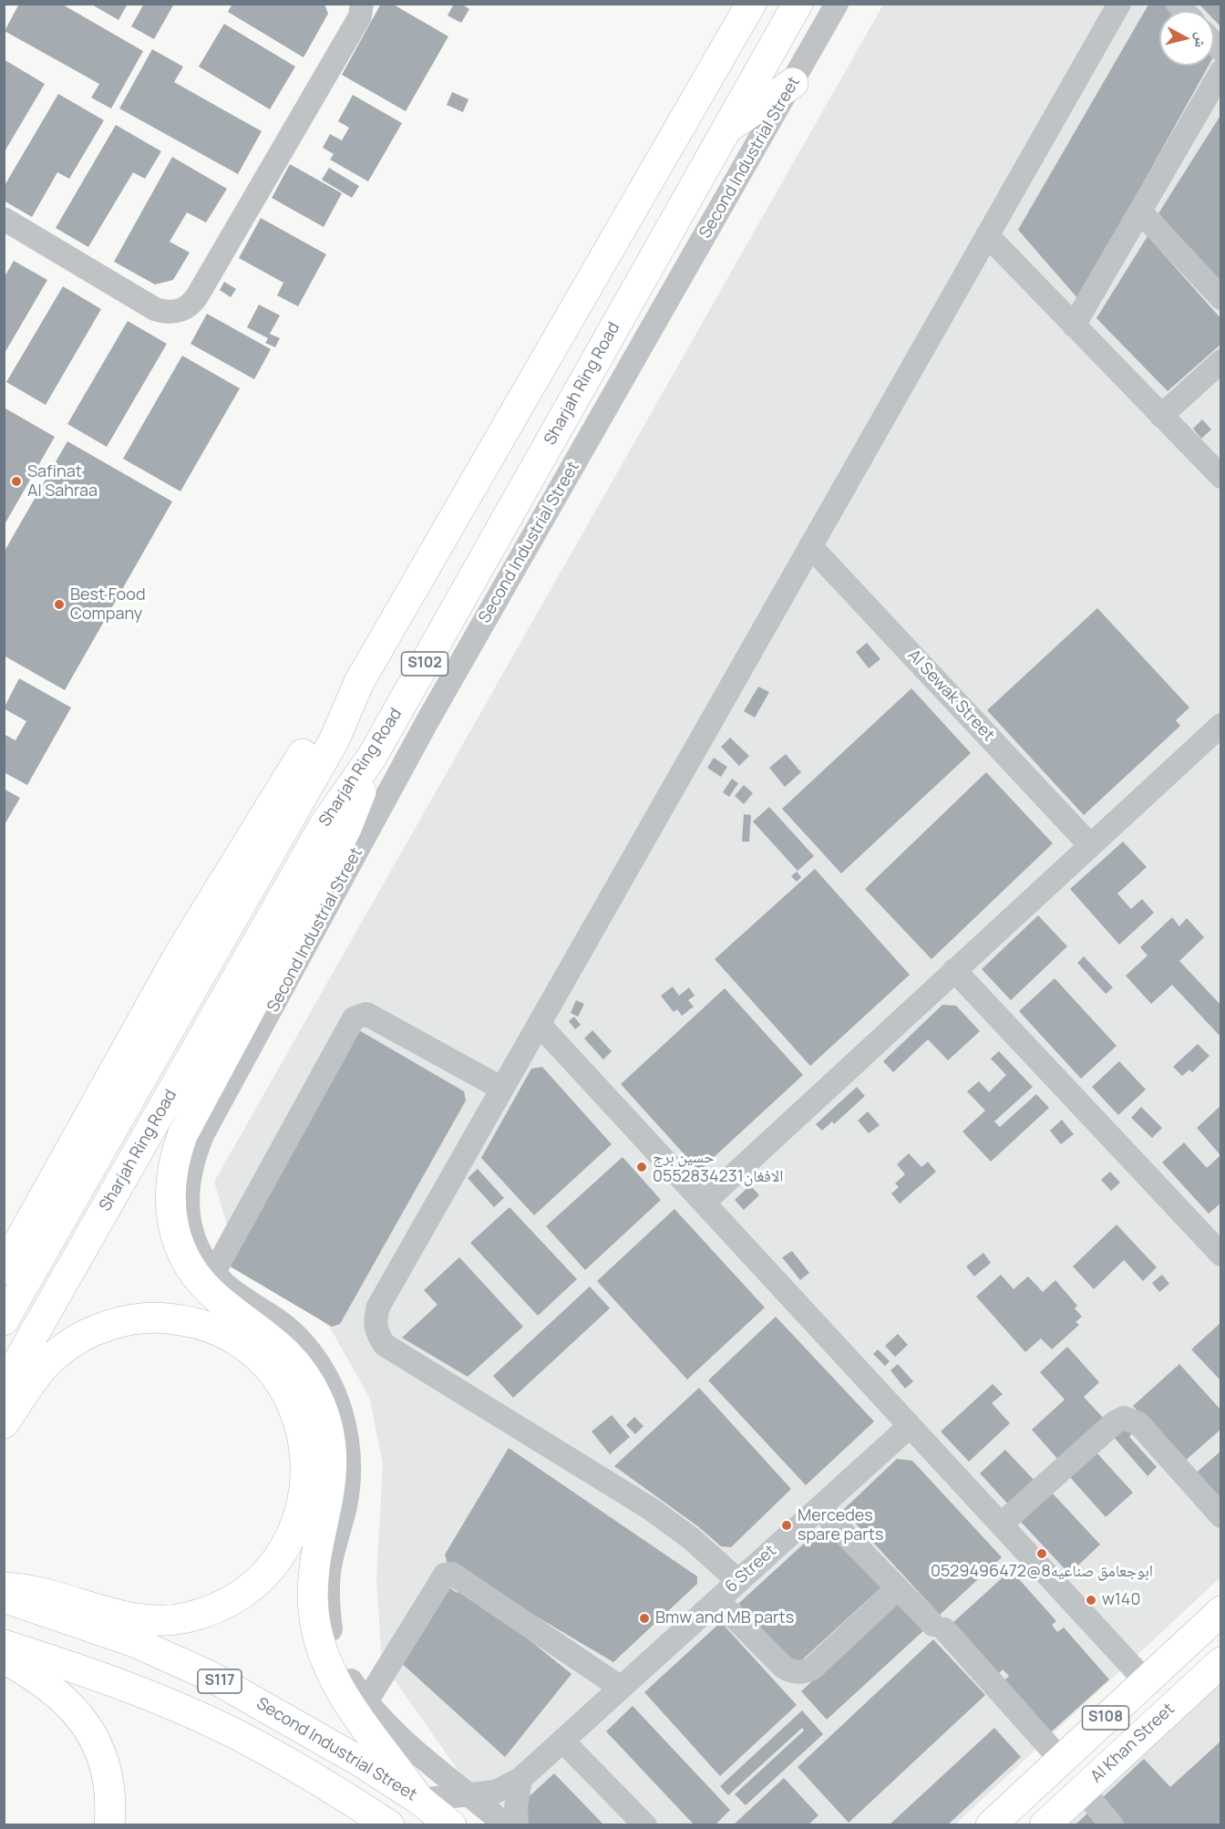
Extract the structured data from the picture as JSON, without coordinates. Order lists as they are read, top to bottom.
{
  "streets": {
    "main road": [
      "Second Industrial Street",
      "Sharjah Ring Road",
      "S102",
      "S117",
      "S108",
      "Al Khan Street"
    ],
    "street": ["Al Sewak Street", "6 Street"]
  },
  "crossings": [
    ["Second Industrial Street", "6 Street"]
  ],
  "places": [
    "Safinat Al Sahraa",
    "Best Food Company",
    "حسين برج الافغان0552834231",
    "Mercedes spare parts",
    "ابوجعامق صناعيه8@0529496472",
    "w140",
    "Bmw and MB parts"
  ],
  "north": "right"
}
